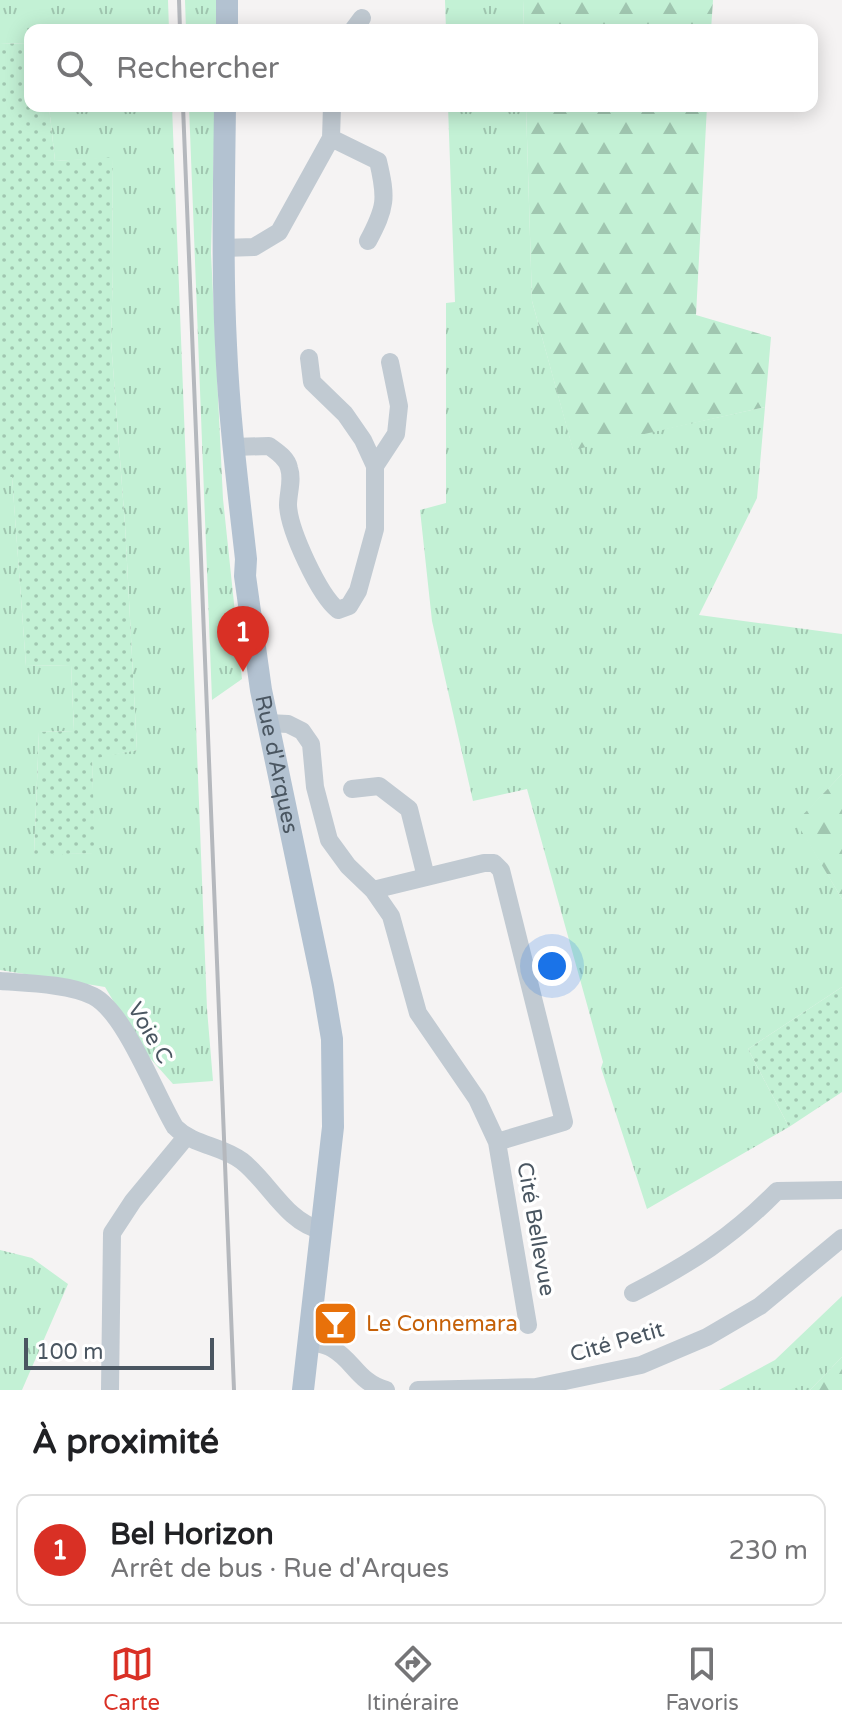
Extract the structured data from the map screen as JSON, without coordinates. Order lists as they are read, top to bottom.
{
  "streets": {
    "main road": ["Rue d'Arques"],
    "street": ["Voie C", "Cité Bellevue", "Cité Petit"]
  },
  "crossings": [
    ["Rue d'Arques", "Cité Bellevue"]
  ],
  "places": {
    "bar": ["Le Connemara"]
  },
  "scale_bar": "100 m",
  "page": {
    "search": "Rechercher",
    "pins": "1",
    "scale": "100 m",
    "heading": "À proximité",
    "list": [
      {
        "mark": "1",
        "name": "Bel Horizon",
        "note": "Arrêt de bus · Rue d'Arques",
        "value": "230 m"
      }
    ],
    "nav": ["Carte", "Itinéraire", "Favoris"]
  }
}
